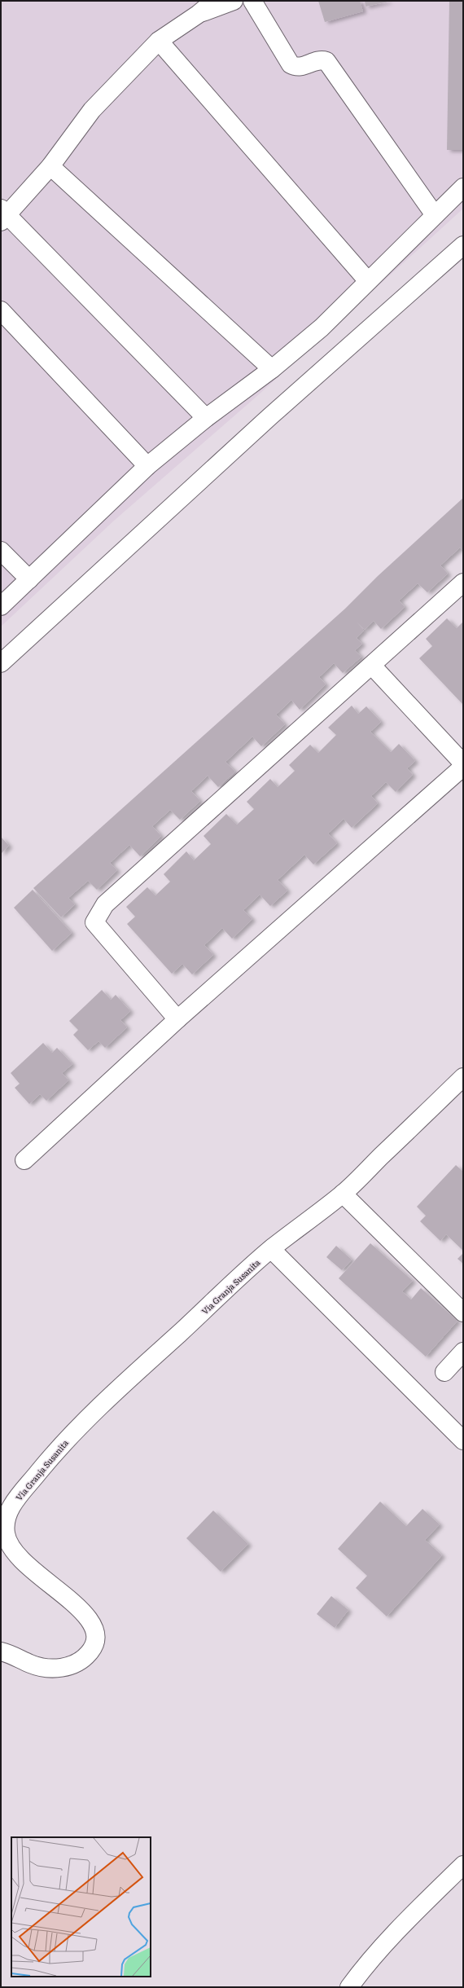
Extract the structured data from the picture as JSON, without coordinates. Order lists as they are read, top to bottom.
{
  "streets": {
    "street": ["Via Granja Susanita"]
  }
}
